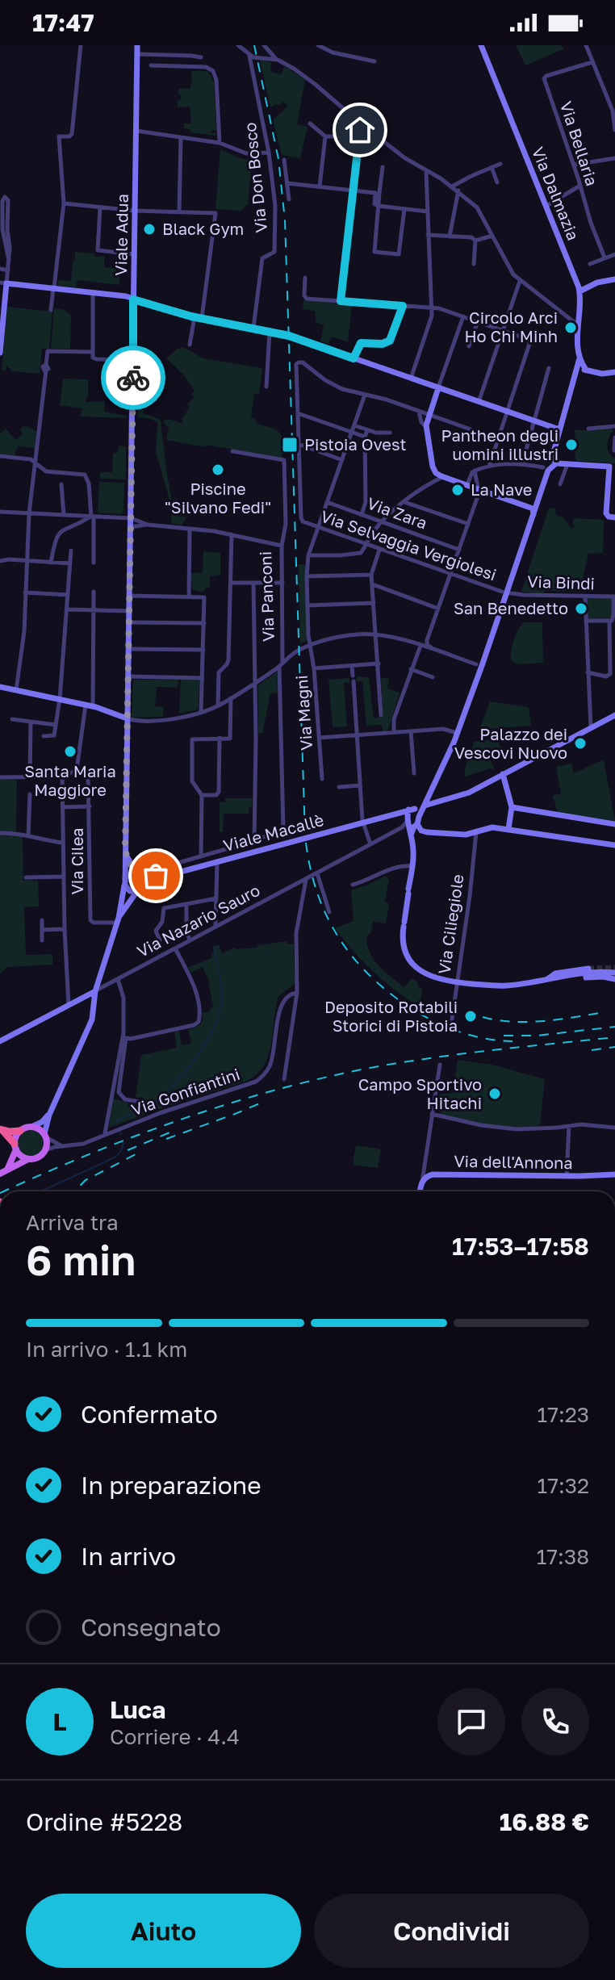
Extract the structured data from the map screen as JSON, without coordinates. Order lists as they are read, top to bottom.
{
  "streets": {
    "street": [
      "Via Bellaria",
      "Via Don Bosco",
      "Via Dalmazia",
      "Viale Adua",
      "Via Zara",
      "Via Selvaggia Vergiolesi",
      "Via Bindi",
      "Via Panconi",
      "Via Magni",
      "Viale Macallè",
      "Via Cilea",
      "Via Nazario Sauro",
      "Via Ciliegiole",
      "Via Gonfiantini",
      "Via dell'Annona"
    ]
  },
  "crossings": [
    ["Viale Adua", "Via Panconi"],
    ["Viale Adua", "Viale Macallè"],
    ["Via Zara", "Via Magni"],
    ["Via Selvaggia Vergiolesi", "Via Bindi"],
    ["Via Selvaggia Vergiolesi", "Via Magni"],
    ["Viale Macallè", "Via Cilea"],
    ["Viale Macallè", "Via Nazario Sauro"],
    ["Viale Macallè", "Via Ciliegiole"],
    ["Viale Macallè", "Via Gonfiantini"]
  ],
  "places": {
    "other": [
      "Black Gym",
      "Circolo Arci Ho Chi Minh",
      "Pantheon degli uomini illustri",
      "Piscine \"Silvano Fedi\"",
      "La Nave",
      "San Benedetto",
      "Palazzo dei Vescovi Nuovo",
      "Santa Maria Maggiore",
      "Deposito Rotabili Storici di Pistoia",
      "Campo Sportivo Hitachi"
    ],
    "transit": ["Pistoia Ovest"]
  },
  "page": {
    "status": "17:47",
    "heading": ["6 min", "Arriva tra", "17:53–17:58"],
    "panel": [
      "Luca",
      "Corriere · 4.4",
      "Ordine #5228",
      "16.88 €"
    ],
    "bar": "In arrivo · 1.1 km",
    "list": [
      ["Confermato", "17:23"],
      ["In preparazione", "17:32"],
      ["In arrivo", "17:38"],
      "Consegnato"
    ],
    "round": "L",
    "buttons": ["Aiuto", "Condividi"]
  }
}
